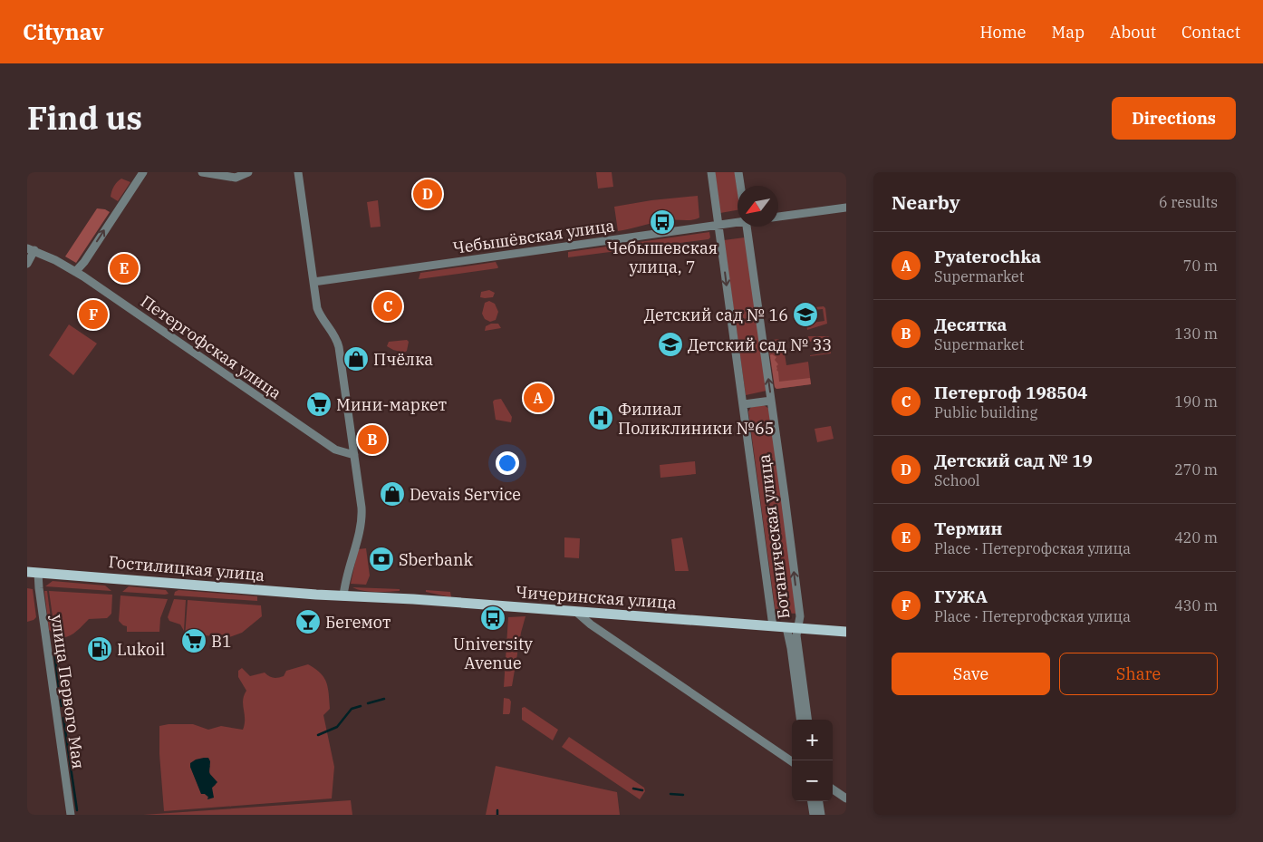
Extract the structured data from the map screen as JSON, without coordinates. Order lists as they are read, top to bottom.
{
  "streets": {
    "main road": ["Гостилицкая улица", "Чичеринская улица"],
    "street": [
      "Чебышёвская улица",
      "Петергофская улица",
      "Ботаническая улица",
      "улица Первого Мая"
    ]
  },
  "crossings": [
    ["Чебышёвская улица", "Ботаническая улица"],
    ["Ботаническая улица", "Чичеринская улица"],
    ["Гостилицкая улица", "Чичеринская улица"],
    ["Гостилицкая улица", "улица Первого Мая"]
  ],
  "places": {
    "bus stop": ["Чебышевская улица, 7", "University Avenue"],
    "school or university": ["Детский сад № 16", "Детский сад № 33"],
    "shop": ["Пчёлка", "Devais Service"],
    "supermarket": ["Мини-маркет", "В1"],
    "hospital": ["Филиал Поликлиники №65"],
    "bank": ["Sberbank"],
    "bar": ["Бегемот"],
    "fuel station": ["Lukoil"]
  },
  "north": "bottom left",
  "page": {
    "header": "Citynav",
    "nav": [
      "Home",
      "Map",
      "About",
      "Contact"
    ],
    "title": "Find us",
    "buttons": [
      "Directions",
      ["Save", "Share"]
    ],
    "heading": ["Nearby", "6 results"],
    "pins": [
      "D",
      "E",
      "C",
      "F",
      "A",
      "B"
    ],
    "list": [
      {
        "mark": "A",
        "name": "Pyaterochka",
        "note": "Supermarket",
        "value": "70 m"
      },
      {
        "mark": "B",
        "name": "Десятка",
        "note": "Supermarket",
        "value": "130 m"
      },
      {
        "mark": "C",
        "name": "Петергоф 198504",
        "note": "Public building",
        "value": "190 m"
      },
      {
        "mark": "D",
        "name": "Детский сад № 19",
        "note": "School",
        "value": "270 m"
      },
      {
        "mark": "E",
        "name": "Термин",
        "note": "Place · Петергофская улица",
        "value": "420 m"
      },
      {
        "mark": "F",
        "name": "ГУЖА",
        "note": "Place · Петергофская улица",
        "value": "430 m"
      }
    ],
    "map_buttons": ["+", "−"]
  }
}
